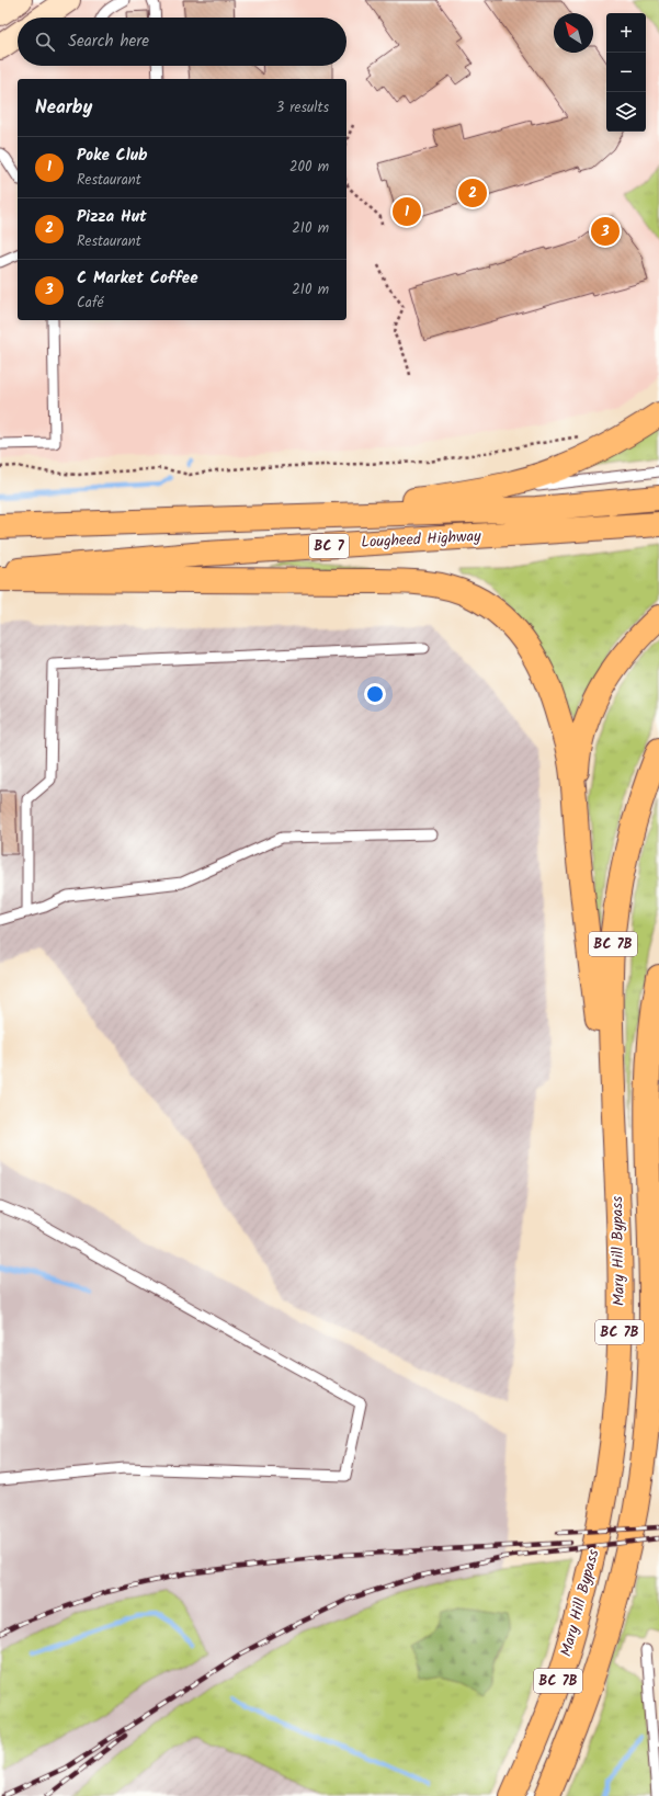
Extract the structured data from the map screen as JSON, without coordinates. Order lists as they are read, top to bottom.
{
  "streets": {
    "main road": [
      "Lougheed Highway",
      "BC 7",
      "BC 7B",
      "Mary Hill Bypass"
    ]
  },
  "north": "top left",
  "page": {
    "map_buttons": ["+", "−"],
    "search": "Search here",
    "heading": ["Nearby", "3 results"],
    "list": [
      {
        "mark": "1",
        "name": "Poke Club",
        "note": "Restaurant",
        "value": "200 m"
      },
      {
        "mark": "2",
        "name": "Pizza Hut",
        "note": "Restaurant",
        "value": "210 m"
      },
      {
        "mark": "3",
        "name": "C Market Coffee",
        "note": "Café",
        "value": "210 m"
      }
    ],
    "pins": ["2", "1", "3"]
  }
}
